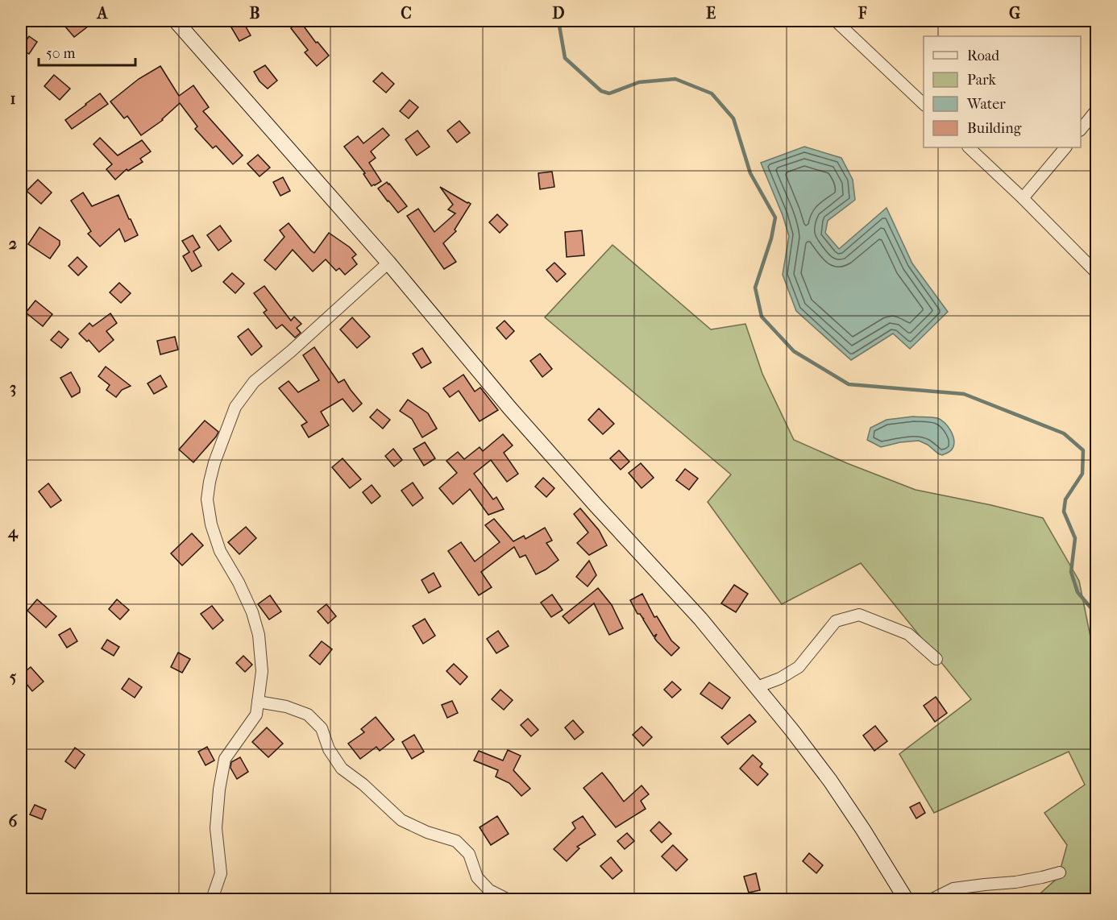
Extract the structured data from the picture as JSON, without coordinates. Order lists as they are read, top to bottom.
{
  "legend": [
    "Road",
    "Park",
    "Water",
    "Building"
  ],
  "scale_bar": "50 m",
  "grid": {
    "columns": [
      "A",
      "B",
      "C",
      "D",
      "E",
      "F",
      "G"
    ],
    "rows": [
      "1",
      "2",
      "3",
      "4",
      "5",
      "6"
    ]
  }
}
